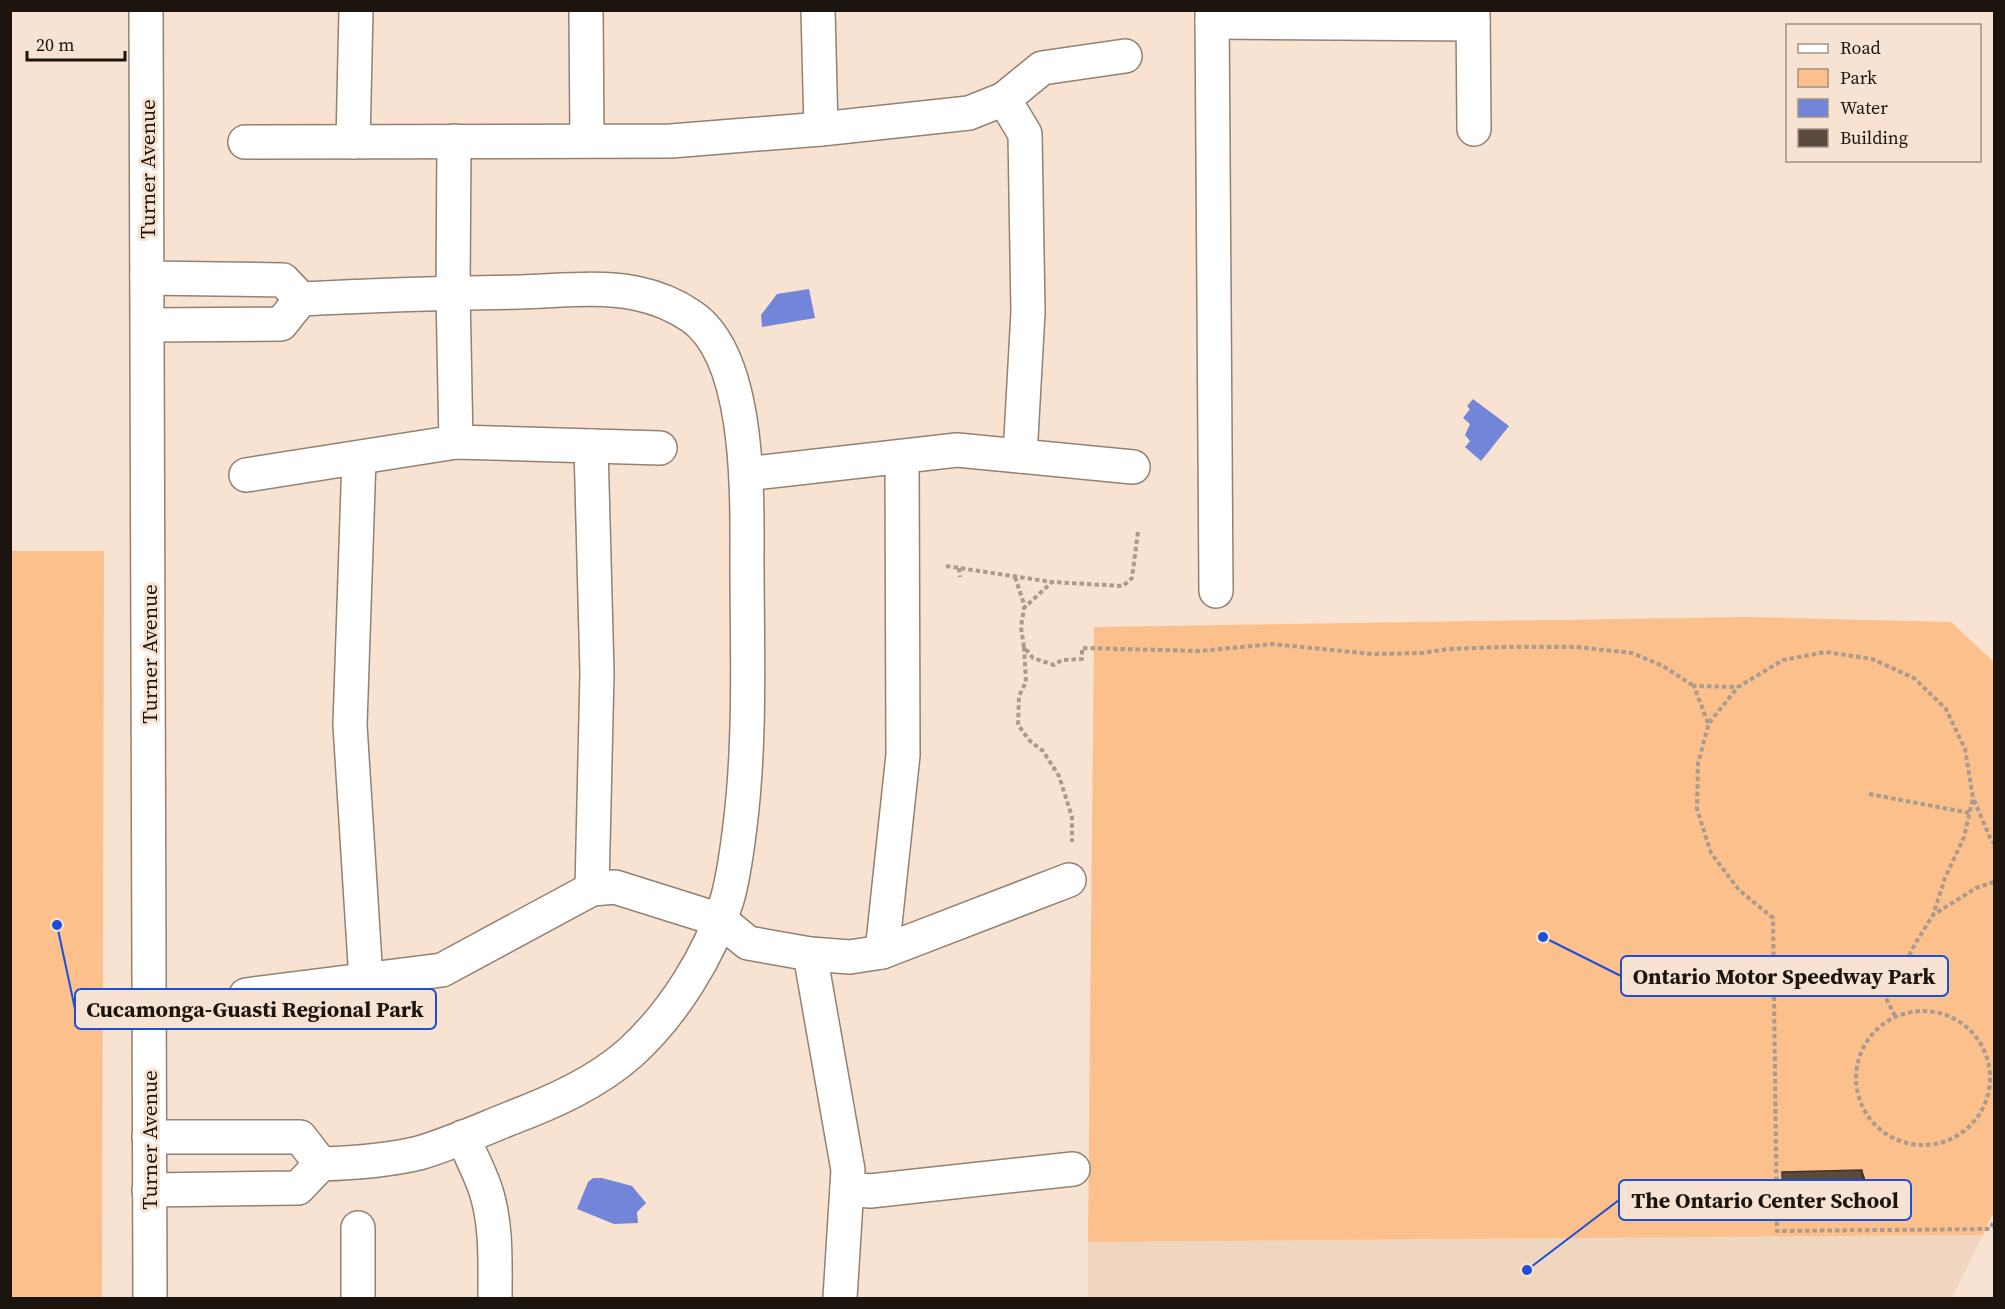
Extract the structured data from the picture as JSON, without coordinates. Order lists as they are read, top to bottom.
{
  "streets": {
    "street": ["Turner Avenue"]
  },
  "places": ["Cucamonga-Guasti Regional Park", "Ontario Motor Speedway Park", "The Ontario Center School"],
  "legend": [
    "Road",
    "Park",
    "Water",
    "Building"
  ],
  "scale_bar": "20 m"
}
